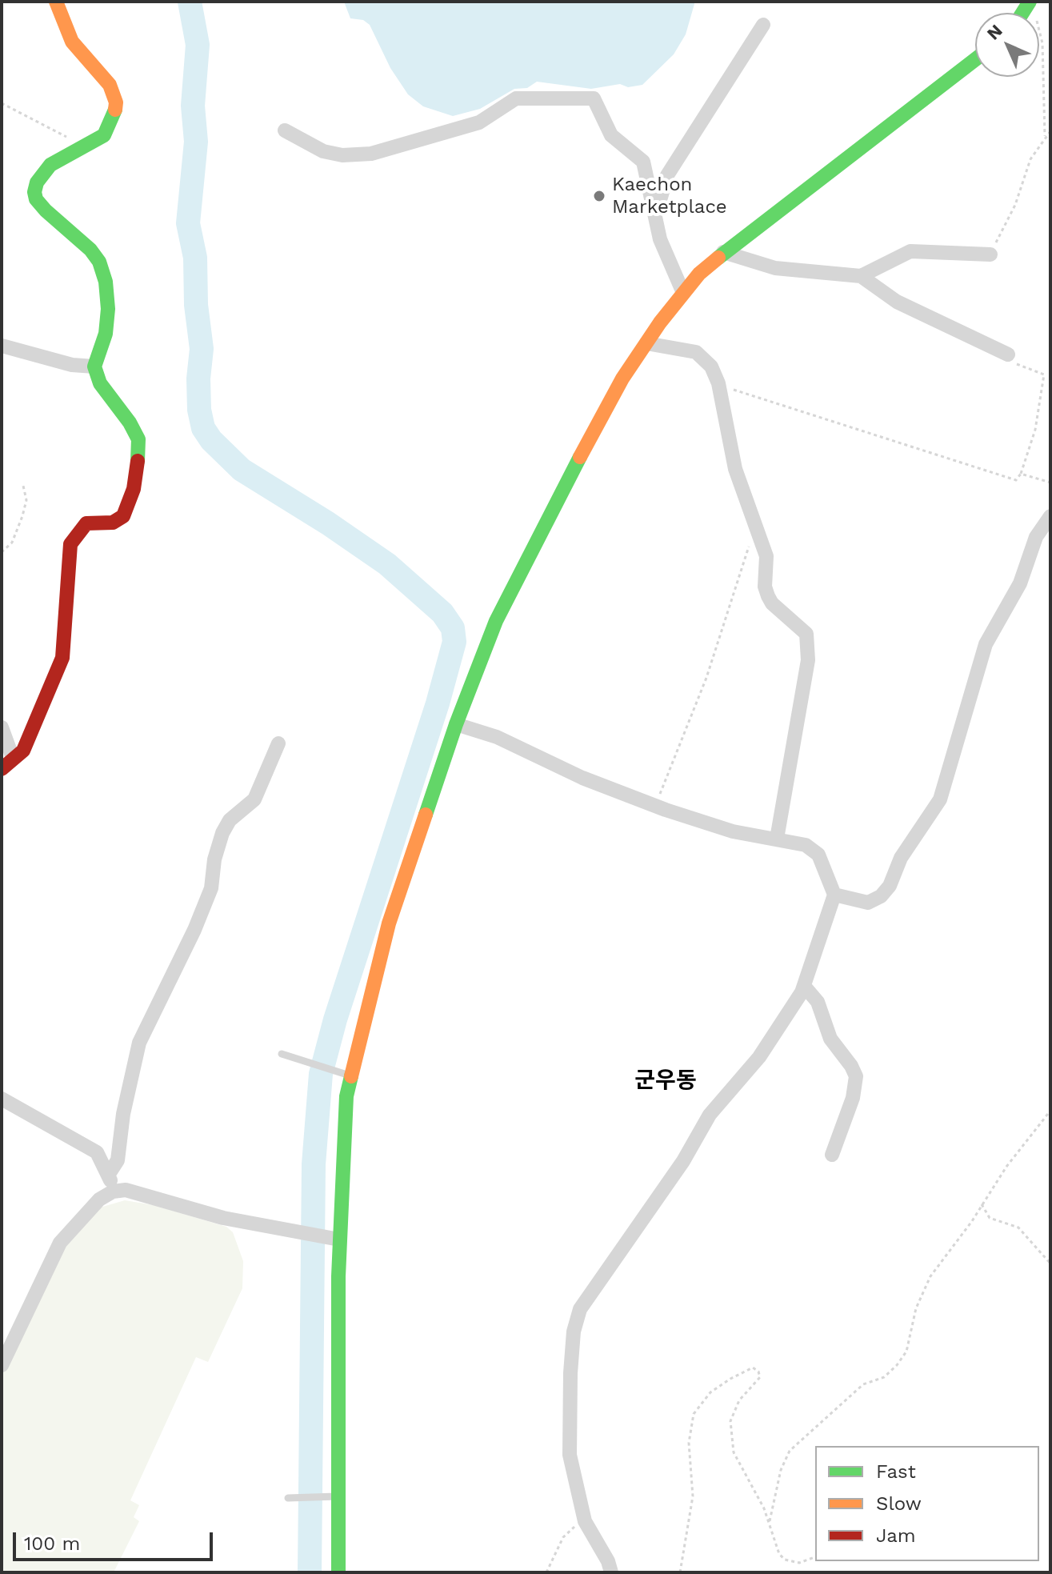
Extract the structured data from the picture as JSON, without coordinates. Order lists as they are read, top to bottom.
{
  "districts": ["군우동"],
  "places": ["Kaechon Marketplace"],
  "legend": ["Fast", "Slow", "Jam"],
  "scale_bar": "100 m",
  "north": "top left"
}
